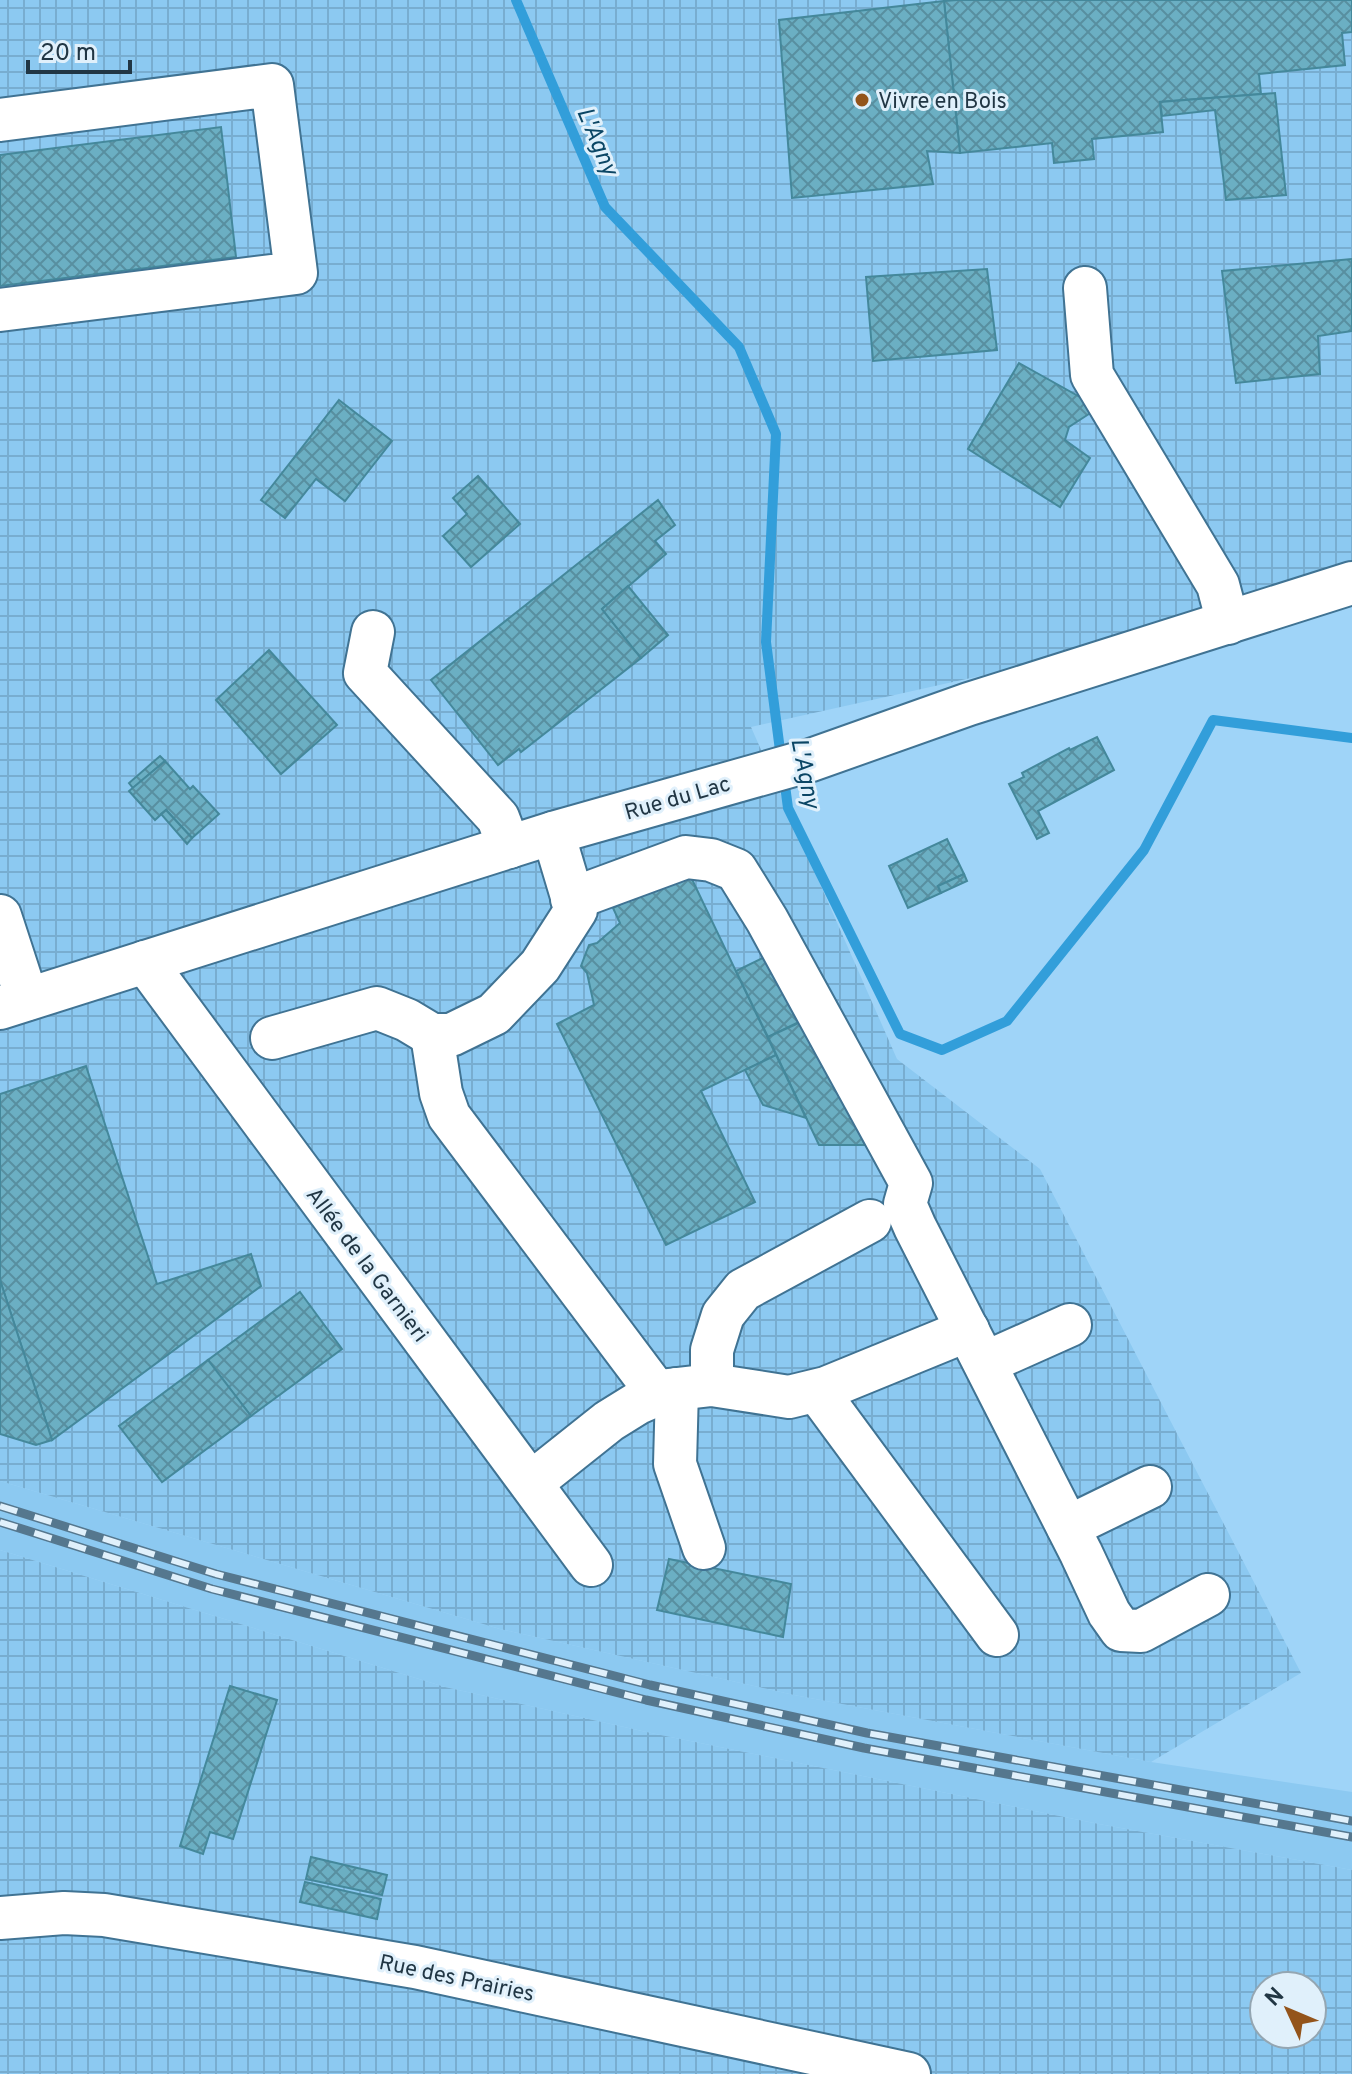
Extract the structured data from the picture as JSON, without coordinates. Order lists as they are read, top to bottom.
{
  "streets": {
    "street": ["Rue du Lac", "Allée de la Garnieri", "Rue des Prairies"]
  },
  "crossings": [
    ["Rue du Lac", "Allée de la Garnieri"]
  ],
  "water": ["L'Agny"],
  "places": ["Vivre en Bois"],
  "scale_bar": "20 m",
  "north": "top left"
}
